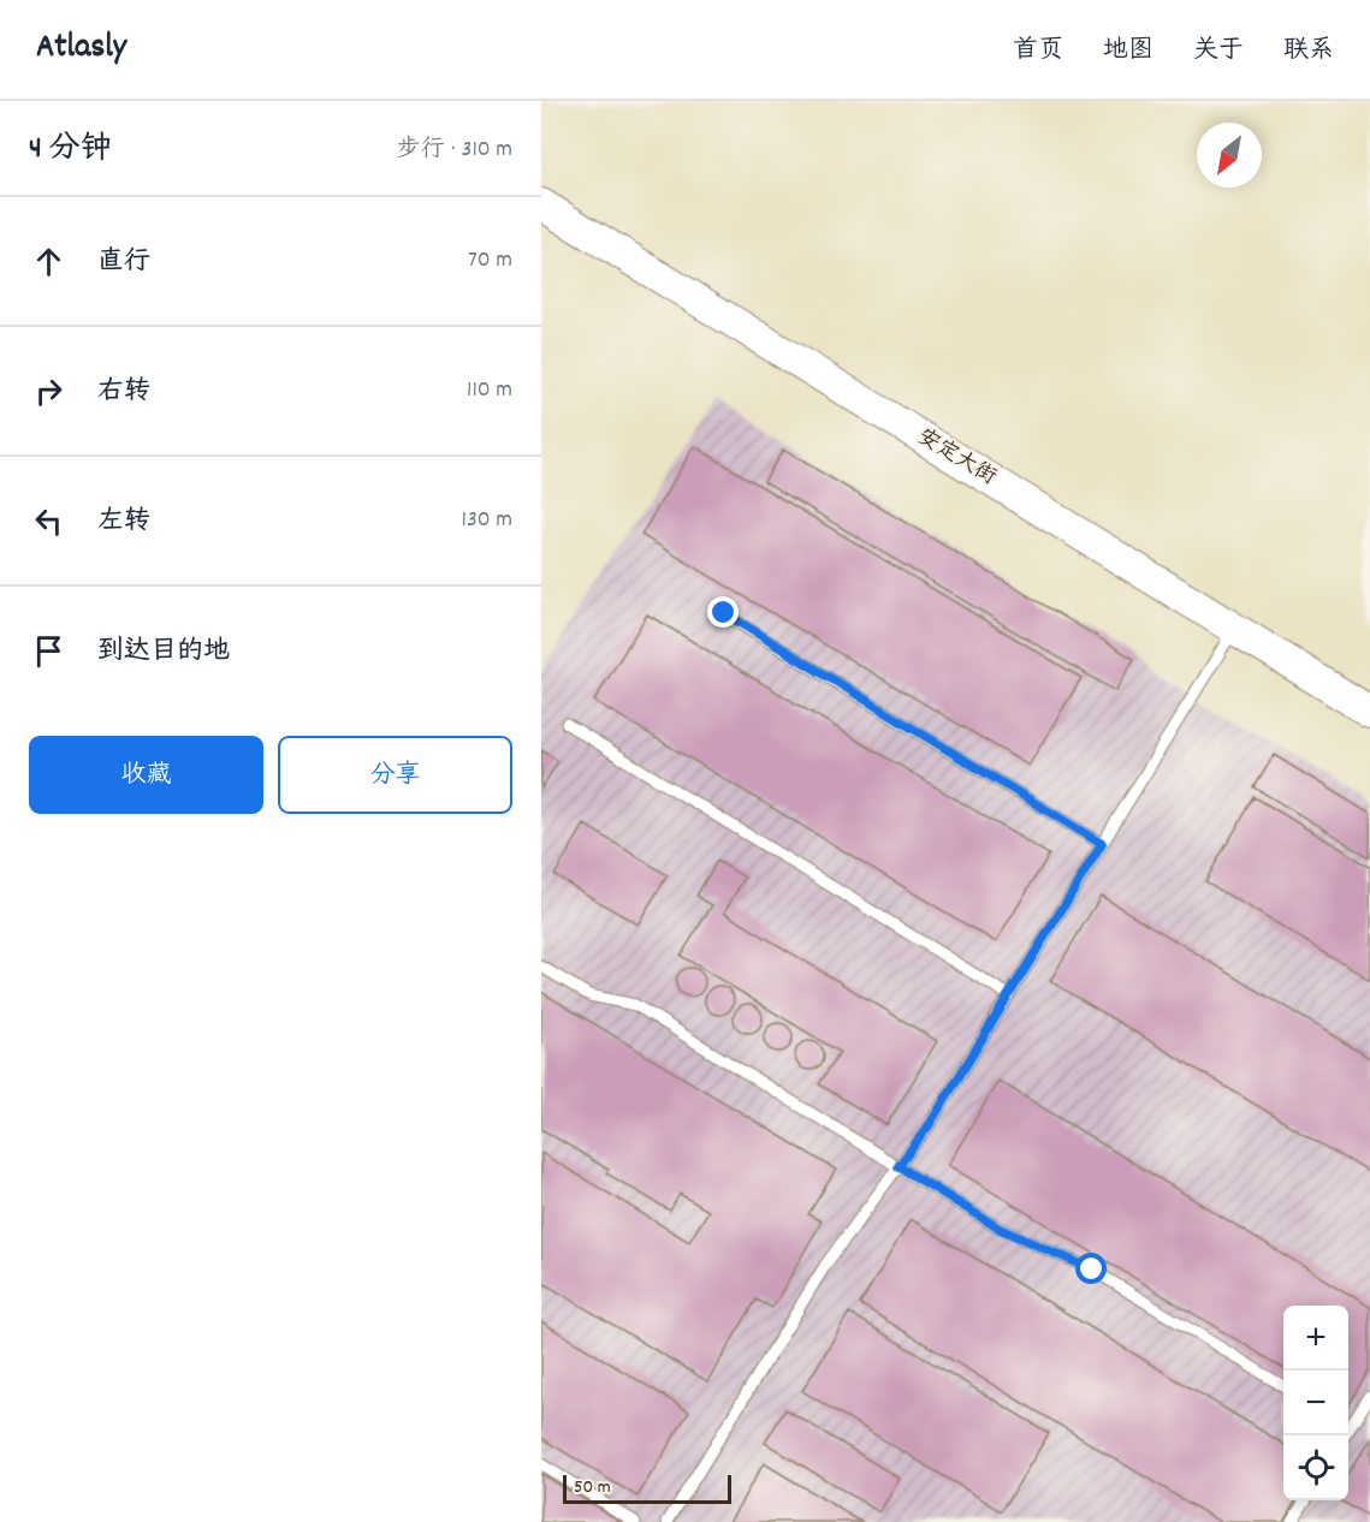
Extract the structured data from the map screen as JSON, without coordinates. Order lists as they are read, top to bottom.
{
  "streets": {
    "street": ["安定大街"]
  },
  "scale_bar": "50 m",
  "north": "bottom left",
  "page": {
    "header": "Atlasly",
    "nav": [
      "首页",
      "地图",
      "关于",
      "联系"
    ],
    "heading": ["4 分钟", "步行 · 310 m"],
    "list": [
      ["直行", "70 m"],
      ["右转", "110 m"],
      ["左转", "130 m"],
      "到达目的地"
    ],
    "buttons": ["收藏", "分享"],
    "map_buttons": ["+", "−"],
    "scale": "50 m"
  }
}
